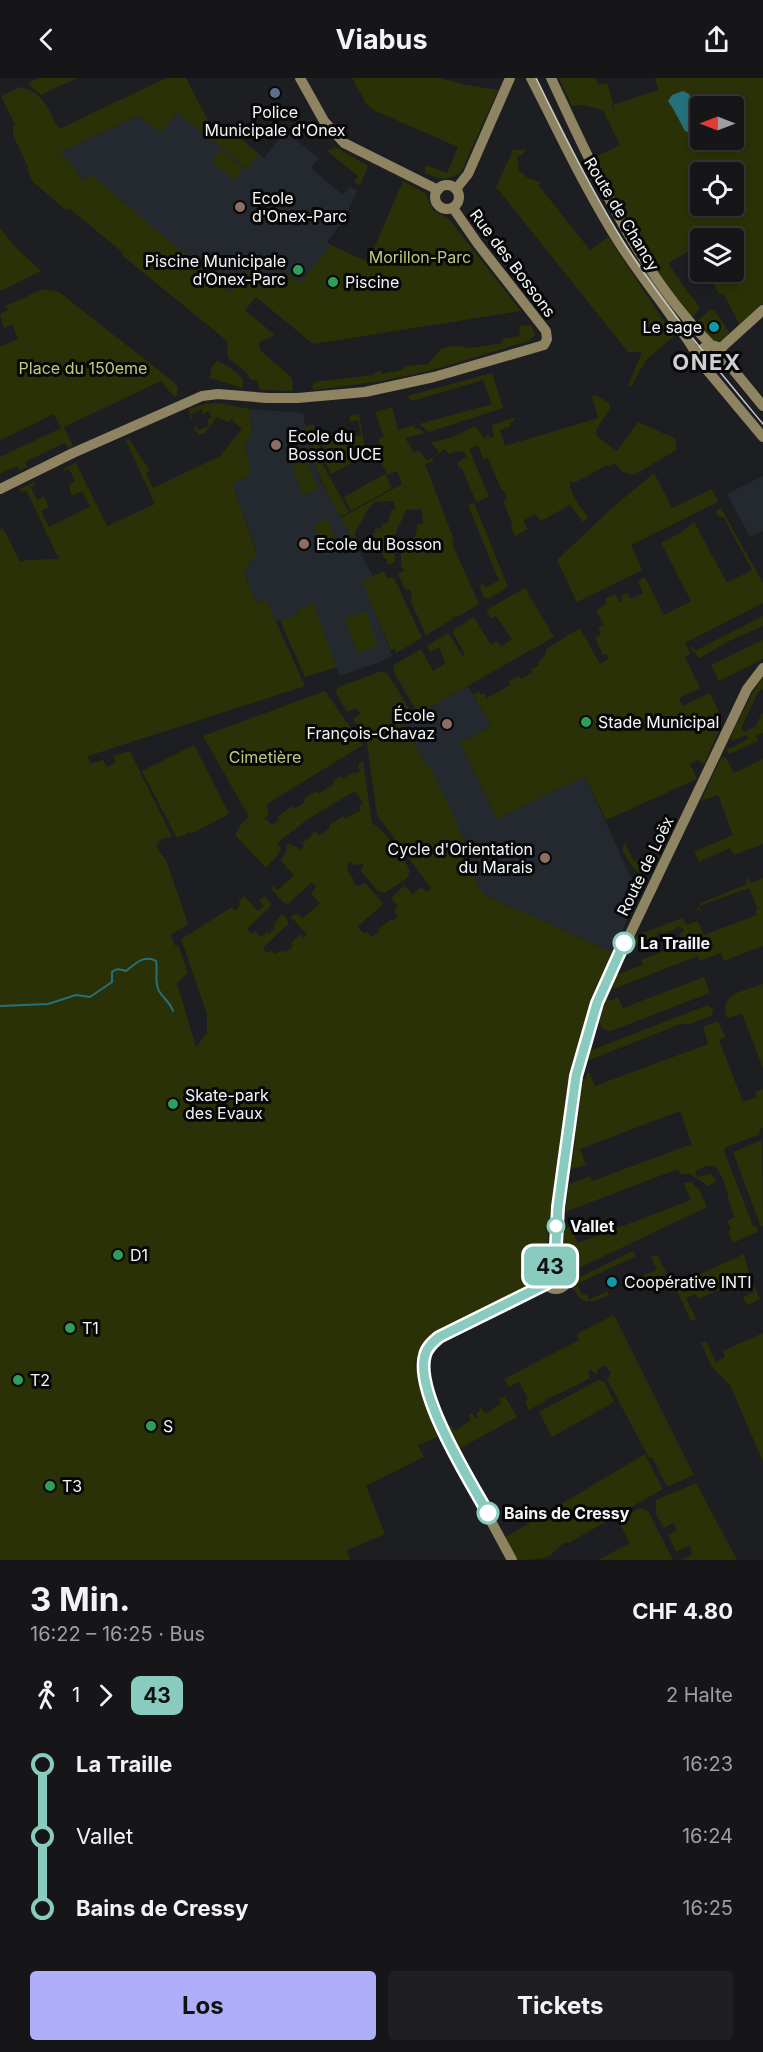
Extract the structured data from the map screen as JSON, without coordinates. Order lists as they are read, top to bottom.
{
  "streets": {
    "street": ["Route de Chancy", "Rue des Bossons", "Route de Loëx"]
  },
  "districts": ["ONEX"],
  "parks": ["Morillon-Parc", "Place du 150eme", "Cimetière"],
  "places": [
    "Police Municipale d'Onex",
    "Ecole d'Onex-Parc",
    "Piscine Municipale d’Onex-Parc",
    "Piscine",
    "Le sage",
    "Ecole du Bosson UCE",
    "Ecole du Bosson",
    "Stade Municipal",
    "École François-Chavaz",
    "Cycle d'Orientation du Marais",
    "La Traille",
    "Skate-park des Evaux",
    "Vallet",
    "D1",
    "Coopérative INTI",
    "T1",
    "T2",
    "S",
    "T3",
    "Bains de Cressy"
  ],
  "lines": ["bus line 43"],
  "north": "left",
  "page": {
    "header": "Viabus",
    "on_map": "43",
    "heading": ["3 Min.", "16:22 – 16:25 · Bus", "CHF 4.80"],
    "legs": ["1", "43", "2 Halte"],
    "list": [
      {
        "name": "La Traille",
        "value": "16:23"
      },
      {
        "name": "Vallet",
        "value": "16:24"
      },
      {
        "name": "Bains de Cressy",
        "value": "16:25"
      }
    ],
    "buttons": ["Los", "Tickets"]
  }
}
